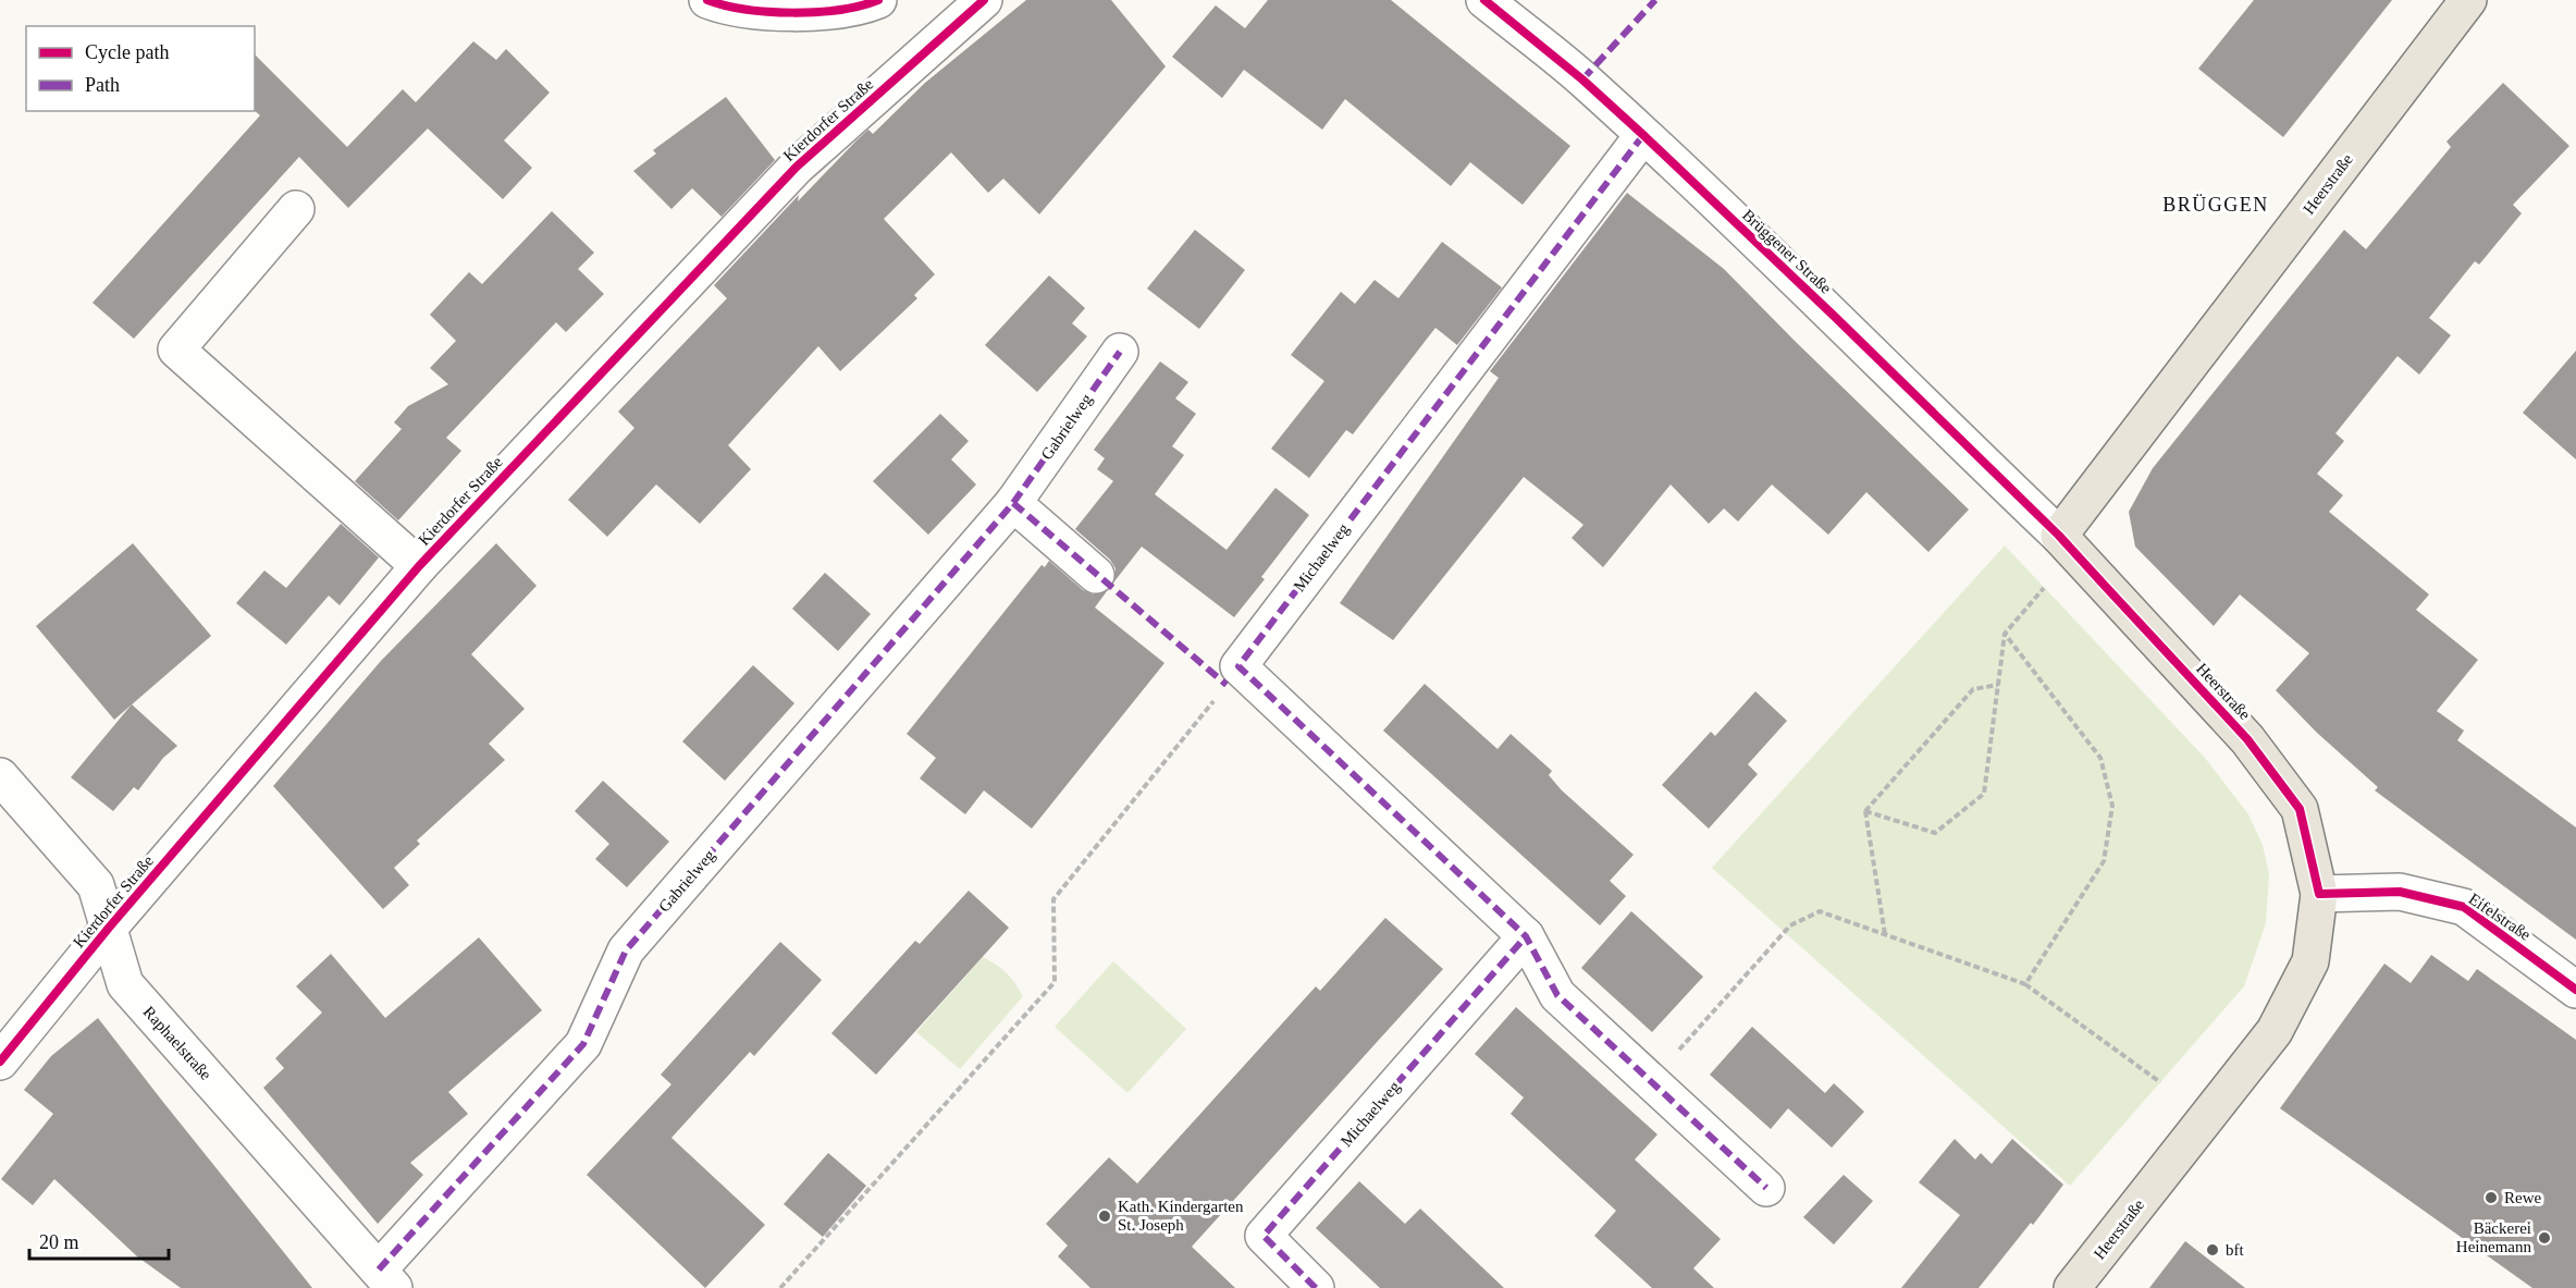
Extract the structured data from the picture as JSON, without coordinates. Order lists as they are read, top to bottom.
{
  "streets": {
    "main road": ["Heerstraße"],
    "street": [
      "Kierdorfer Straße",
      "Brüggener Straße",
      "Gabrielweg",
      "Michaelweg",
      "Eifelstraße",
      "Raphaelstraße"
    ]
  },
  "crossings": [
    ["Kierdorfer Straße", "Raphaelstraße"],
    ["Heerstraße", "Brüggener Straße"],
    ["Heerstraße", "Eifelstraße"],
    ["Brüggener Straße", "Michaelweg"],
    ["Gabrielweg", "Raphaelstraße"]
  ],
  "districts": ["BRÜGGEN"],
  "places": [
    "Rewe",
    "Kath. Kindergarten St. Joseph",
    "Bäckerei Heinemann",
    "bft"
  ],
  "legend": ["Cycle path", "Path"],
  "scale_bar": "20 m"
}
